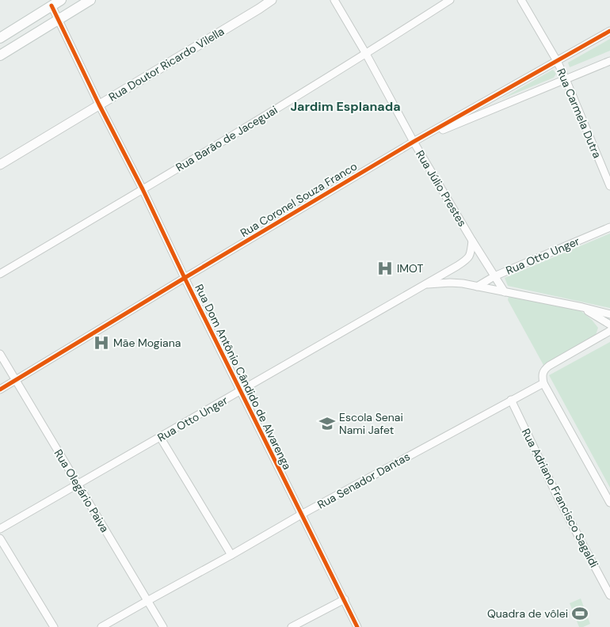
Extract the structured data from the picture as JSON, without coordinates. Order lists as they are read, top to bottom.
{
  "streets": {
    "street": [
      "Rua Doutor Ricardo Vilella",
      "Rua Carmela Dutra",
      "Rua Barão de Jaceguai",
      "Rua Júlio Prestes",
      "Rua Coronel Souza Franco",
      "Rua Otto Unger",
      "Rua Dom Antônio Cândido de Alvarenga",
      "Rua Senador Dantas",
      "Rua Olegário Paiva",
      "Rua Adriano Francisco Sagaldi"
    ]
  },
  "crossings": [
    ["Rua Doutor Ricardo Vilella", "Rua Dom Antônio Cândido de Alvarenga"],
    ["Rua Carmela Dutra", "Rua Coronel Souza Franco"],
    ["Rua Barão de Jaceguai", "Rua Júlio Prestes"],
    ["Rua Barão de Jaceguai", "Rua Dom Antônio Cândido de Alvarenga"],
    ["Rua Júlio Prestes", "Rua Coronel Souza Franco"],
    ["Rua Júlio Prestes", "Rua Otto Unger"],
    ["Rua Coronel Souza Franco", "Rua Dom Antônio Cândido de Alvarenga"],
    ["Rua Coronel Souza Franco", "Rua Olegário Paiva"],
    ["Rua Otto Unger", "Rua Dom Antônio Cândido de Alvarenga"],
    ["Rua Otto Unger", "Rua Olegário Paiva"],
    ["Rua Dom Antônio Cândido de Alvarenga", "Rua Senador Dantas"],
    ["Rua Senador Dantas", "Rua Olegário Paiva"],
    ["Rua Senador Dantas", "Rua Adriano Francisco Sagaldi"]
  ],
  "districts": ["Jardim Esplanada"],
  "places": {
    "hospital": ["IMOT", "Mãe Mogiana"],
    "school or university": ["Escola Senai Nami Jafet"],
    "sports": ["Quadra de vôlei"]
  }
}
